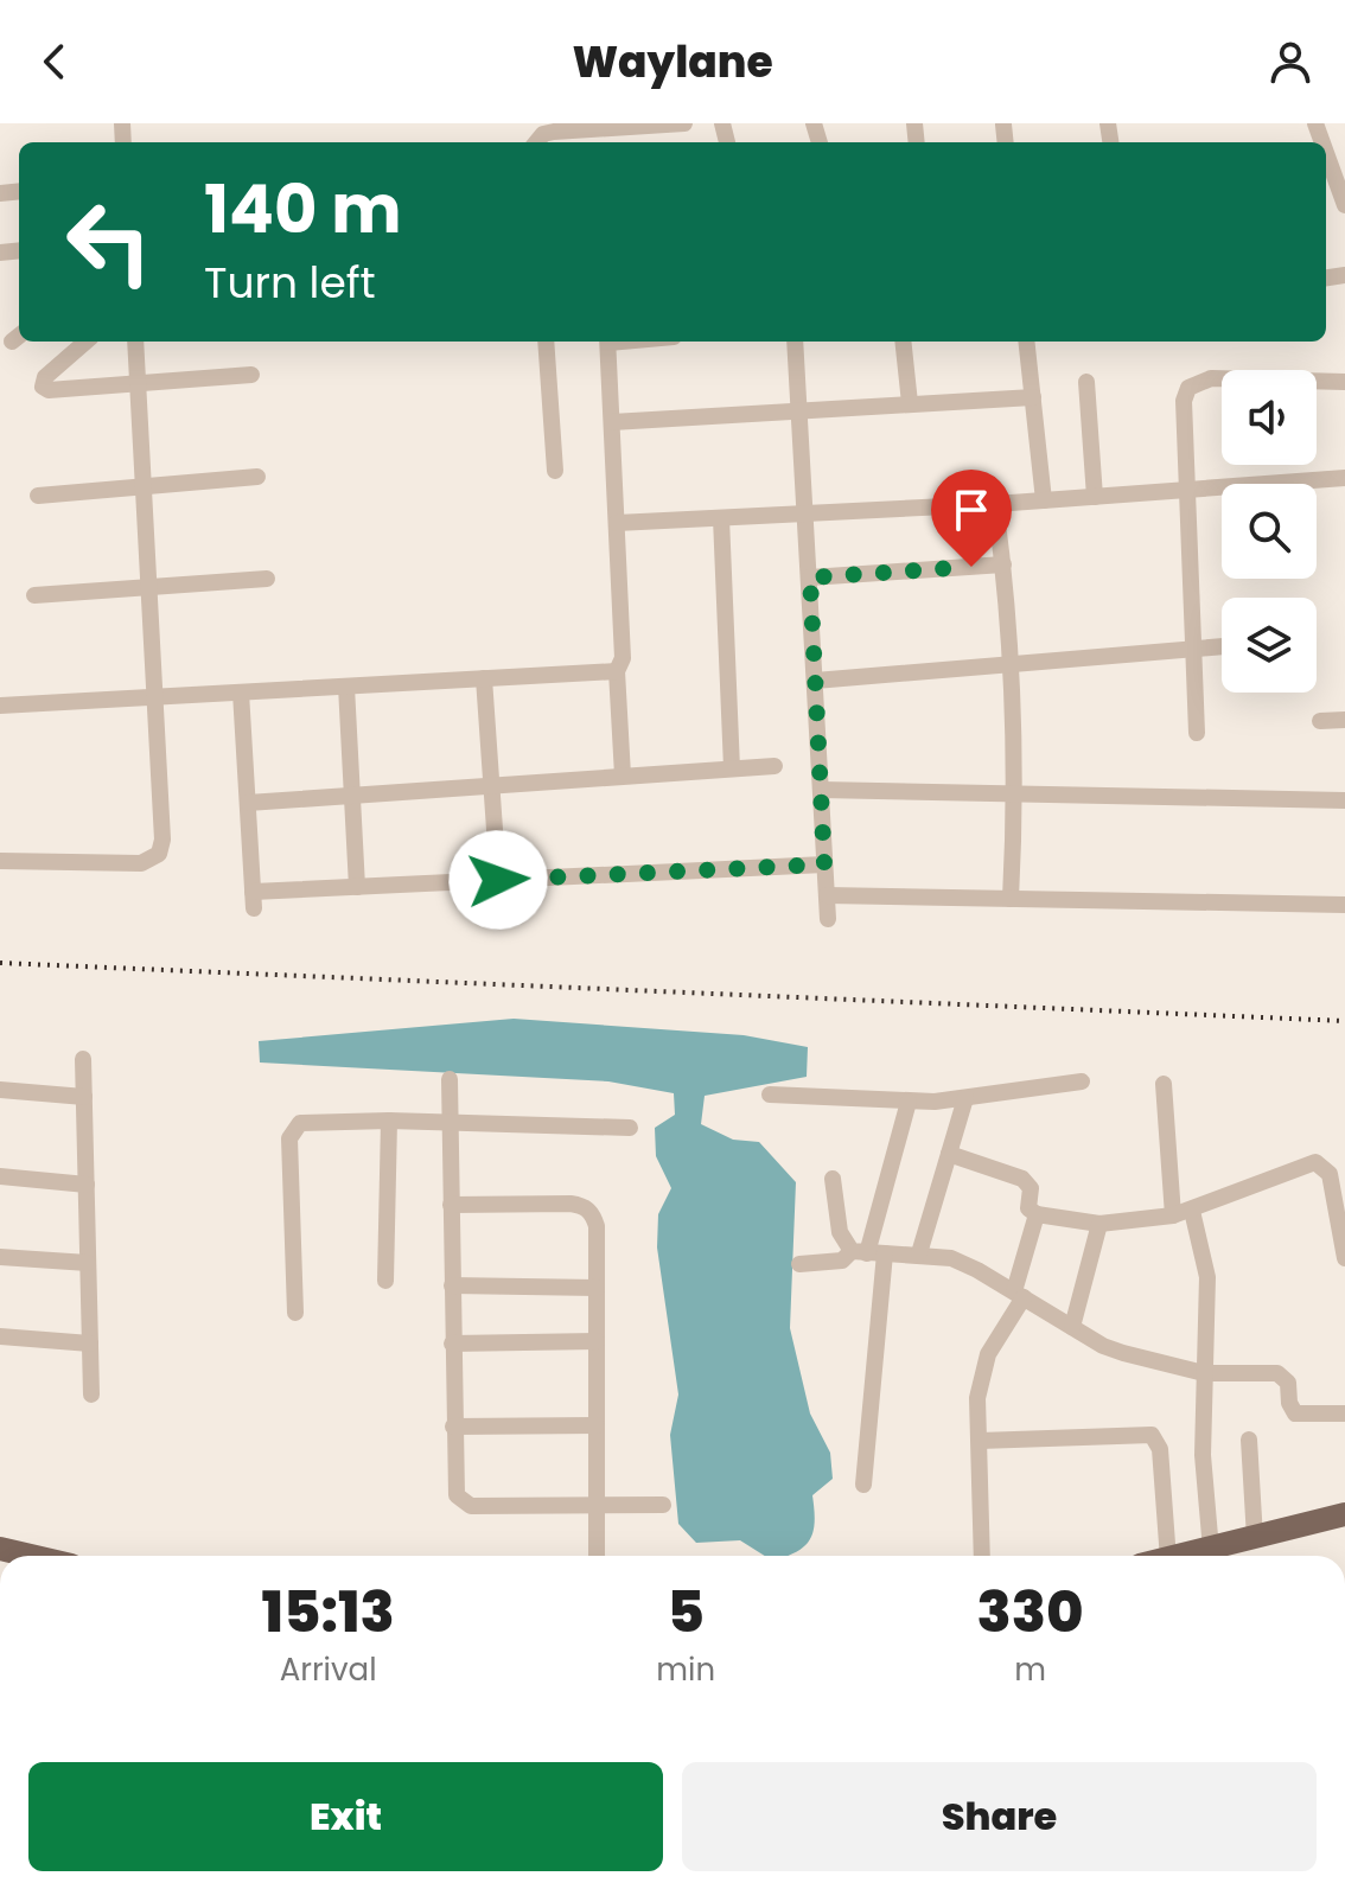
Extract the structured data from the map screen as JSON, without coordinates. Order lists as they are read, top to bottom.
{
  "page": {
    "header": "Waylane",
    "turn": ["140 m", "Turn left"],
    "eta": [
      "15:13",
      "Arrival",
      "5",
      "min",
      "330",
      "m"
    ],
    "buttons": ["Exit", "Share"]
  }
}
